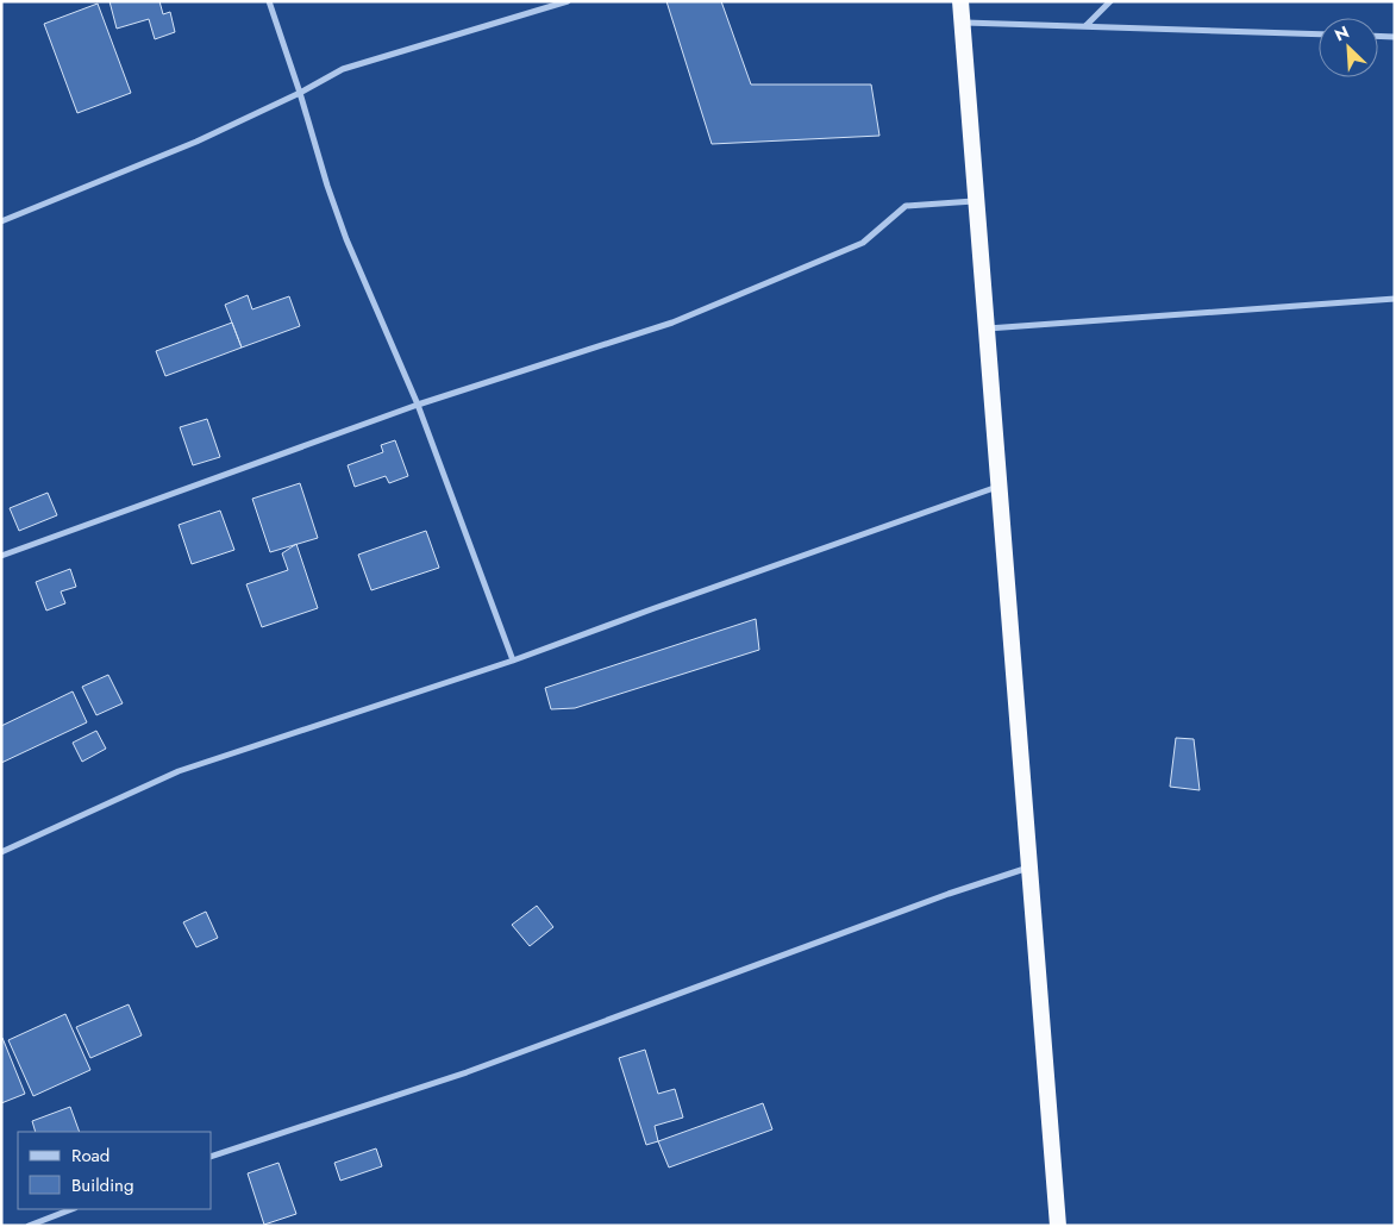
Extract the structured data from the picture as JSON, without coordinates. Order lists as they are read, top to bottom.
{
  "legend": ["Road", "Building"],
  "north": "top left"
}
